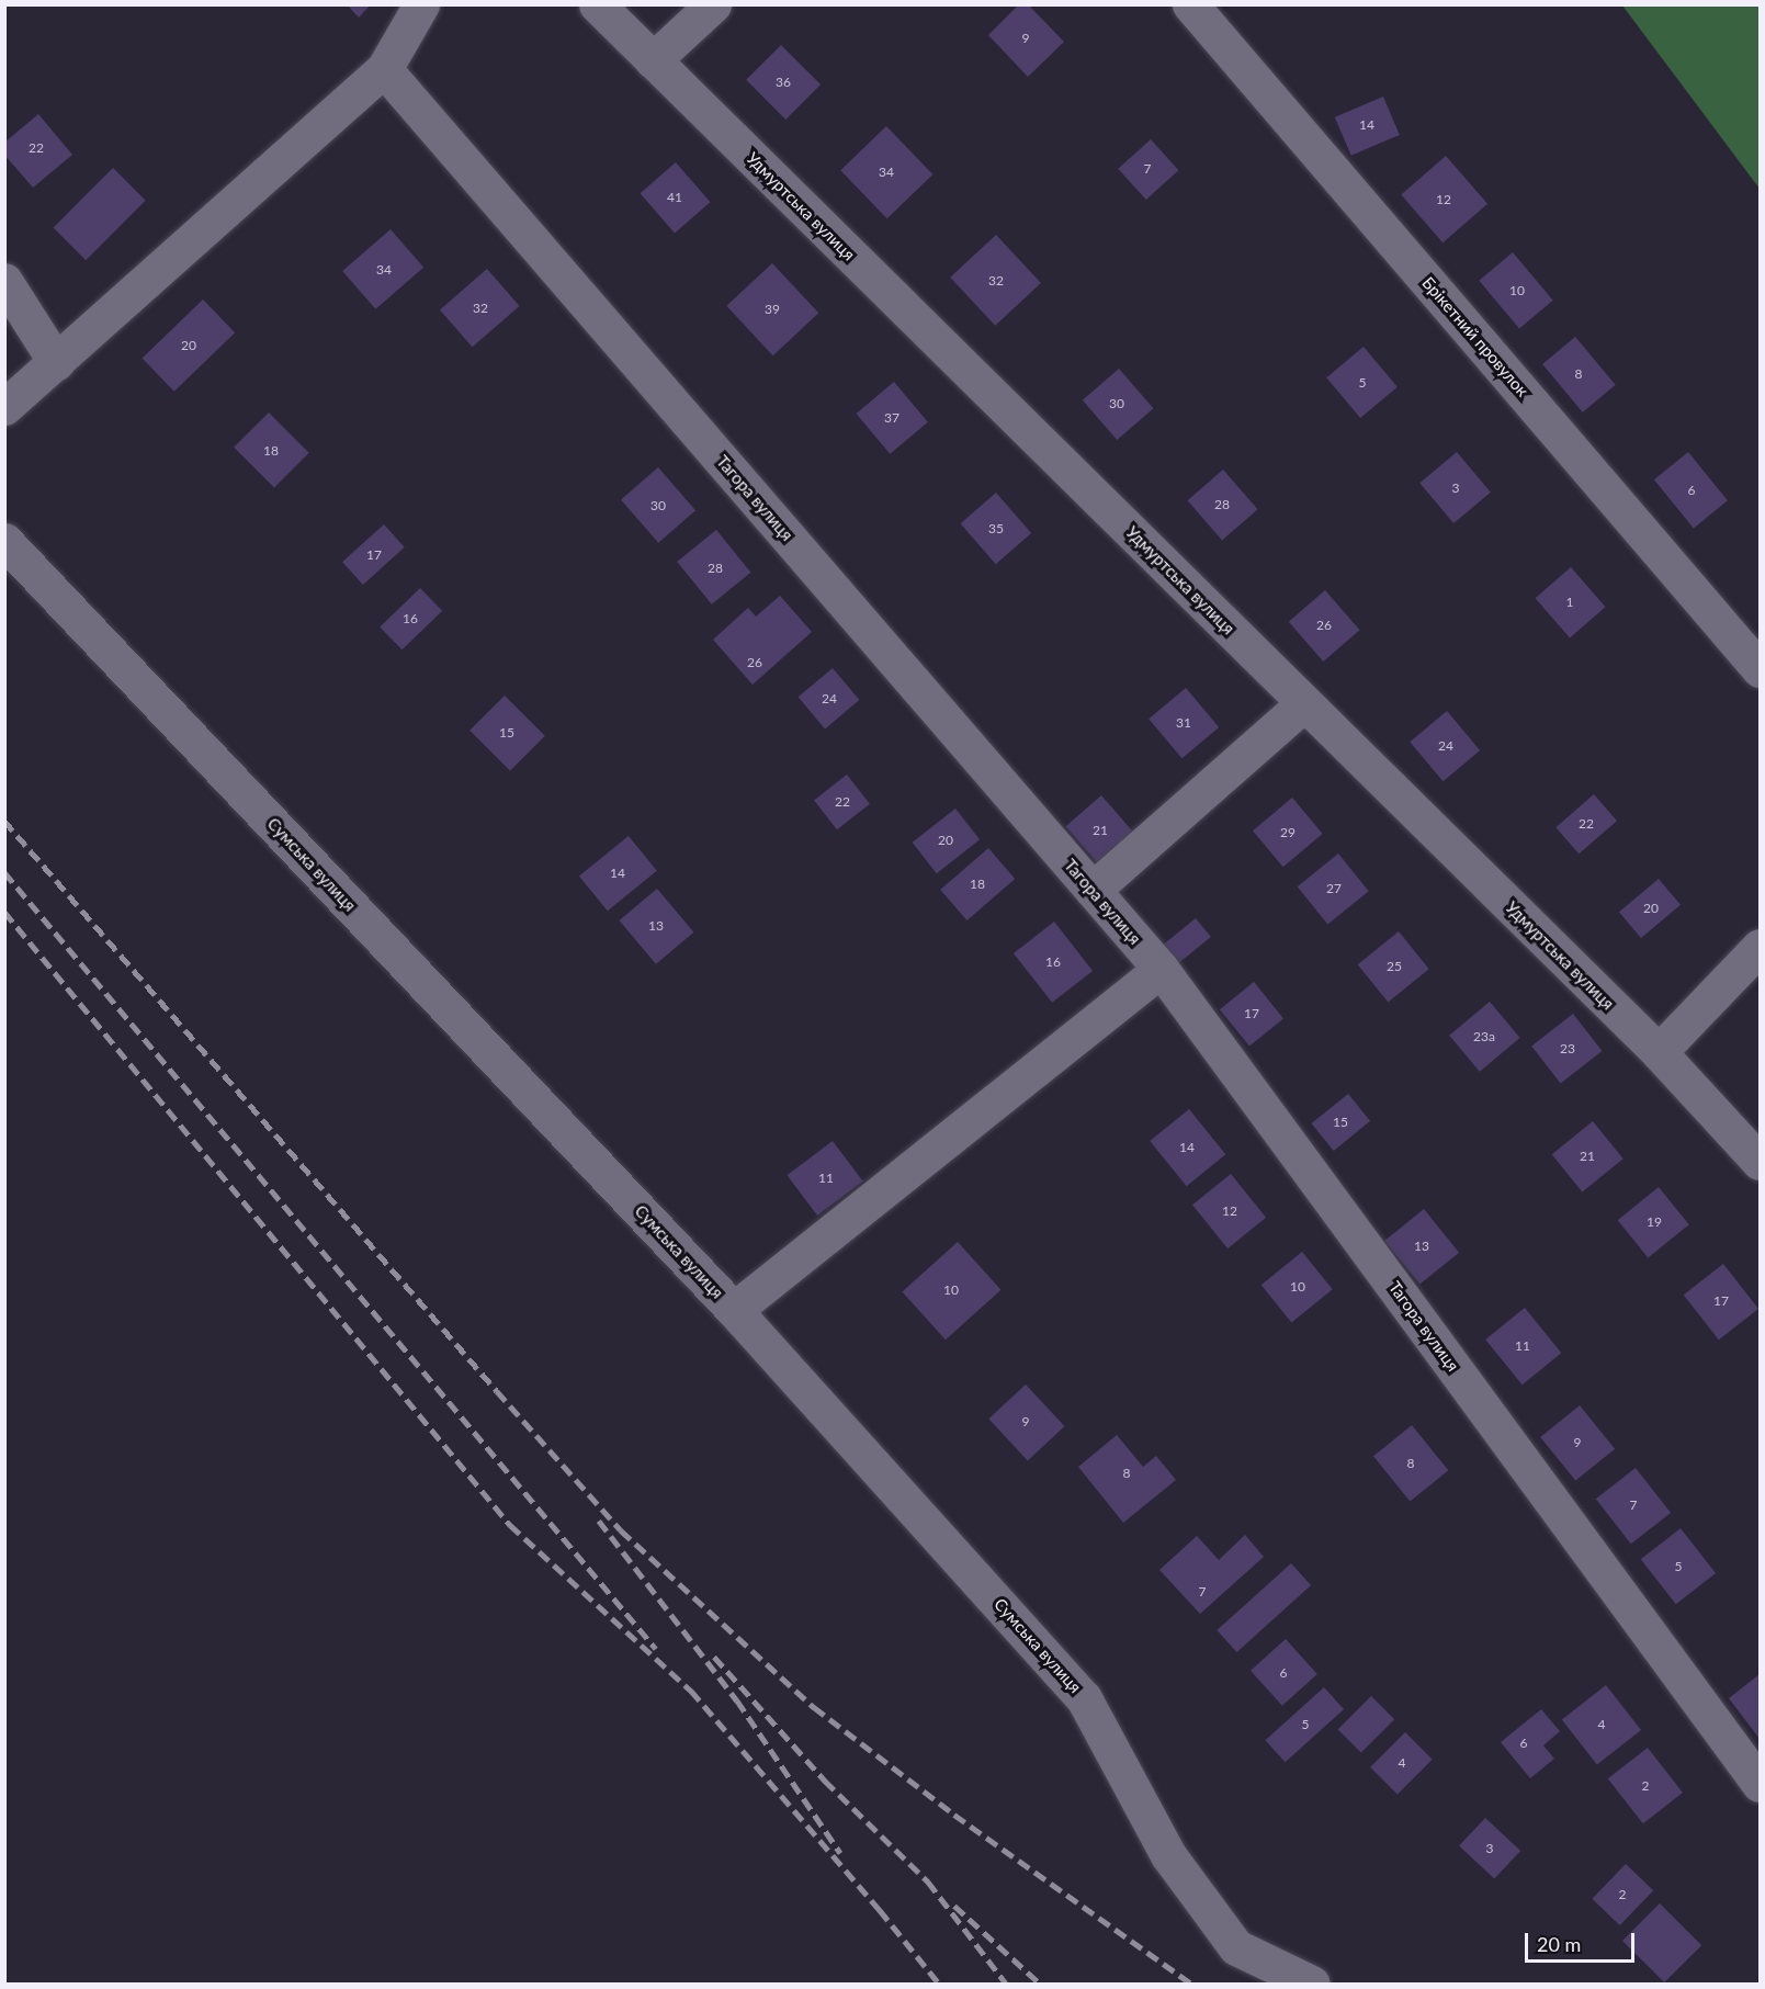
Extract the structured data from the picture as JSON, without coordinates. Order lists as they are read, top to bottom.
{
  "streets": {
    "street": [
      "Удмуртська вулиця",
      "Брiкетний провулок",
      "Тагора вулиця",
      "Сумська вулиця"
    ]
  },
  "house_numbers": [
    "9",
    "36",
    "14",
    "22",
    "7",
    "34",
    "41",
    "12",
    "34",
    "32",
    "10",
    "32",
    "39",
    "20",
    "8",
    "5",
    "30",
    "37",
    "18",
    "3",
    "6",
    "28",
    "30",
    "35",
    "17",
    "28",
    "1",
    "16",
    "26",
    "26",
    "24",
    "31",
    "15",
    "24",
    "22",
    "22",
    "21",
    "29",
    "20",
    "14",
    "18",
    "27",
    "20",
    "13",
    "16",
    "25",
    "17",
    "23а",
    "23",
    "15",
    "14",
    "21",
    "11",
    "12",
    "19",
    "13",
    "10",
    "10",
    "17",
    "11",
    "9",
    "9",
    "8",
    "8",
    "7",
    "5",
    "7",
    "6",
    "5",
    "4",
    "6",
    "4",
    "2",
    "3",
    "2"
  ],
  "scale_bar": "20 m"
}
